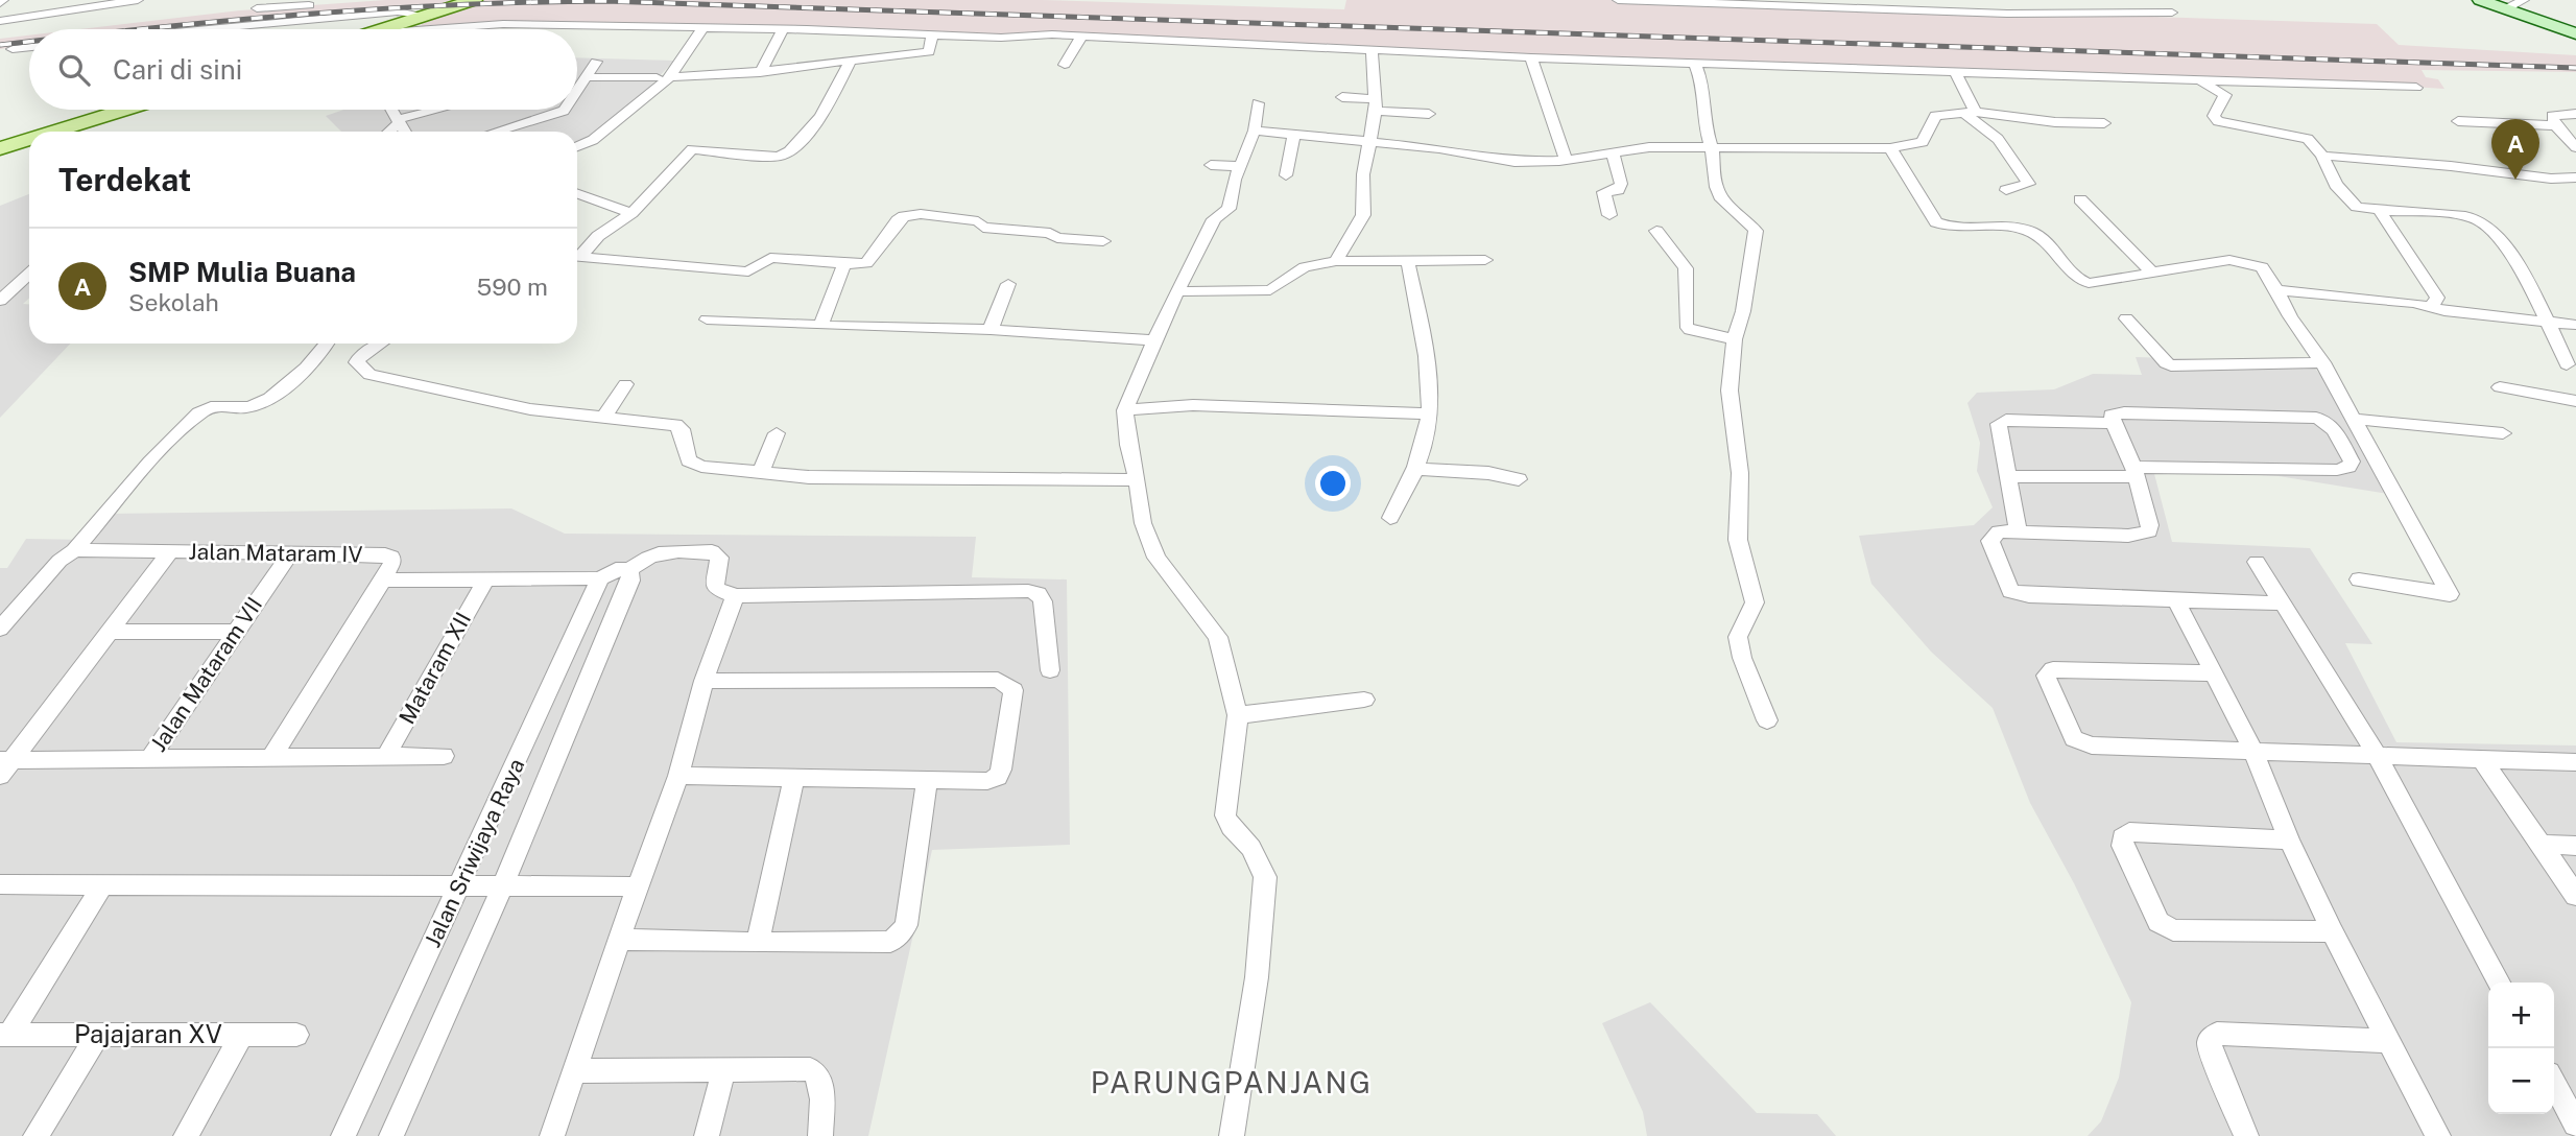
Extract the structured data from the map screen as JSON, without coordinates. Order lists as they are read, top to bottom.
{
  "streets": {
    "street": [
      "Jalan Mataram IV",
      "Mataram XII",
      "Jalan Mataram VII",
      "Jalan Sriwijaya Raya",
      "Pajajaran XV"
    ]
  },
  "crossings": [
    ["Jalan Mataram IV", "Jalan Mataram VII"]
  ],
  "districts": ["PARUNGPANJANG"],
  "page": {
    "search": "Cari di sini",
    "pins": "A",
    "heading": "Terdekat",
    "list": [
      {
        "mark": "A",
        "name": "SMP Mulia Buana",
        "note": "Sekolah",
        "value": "590 m"
      }
    ],
    "map_buttons": ["+", "−"]
  }
}
